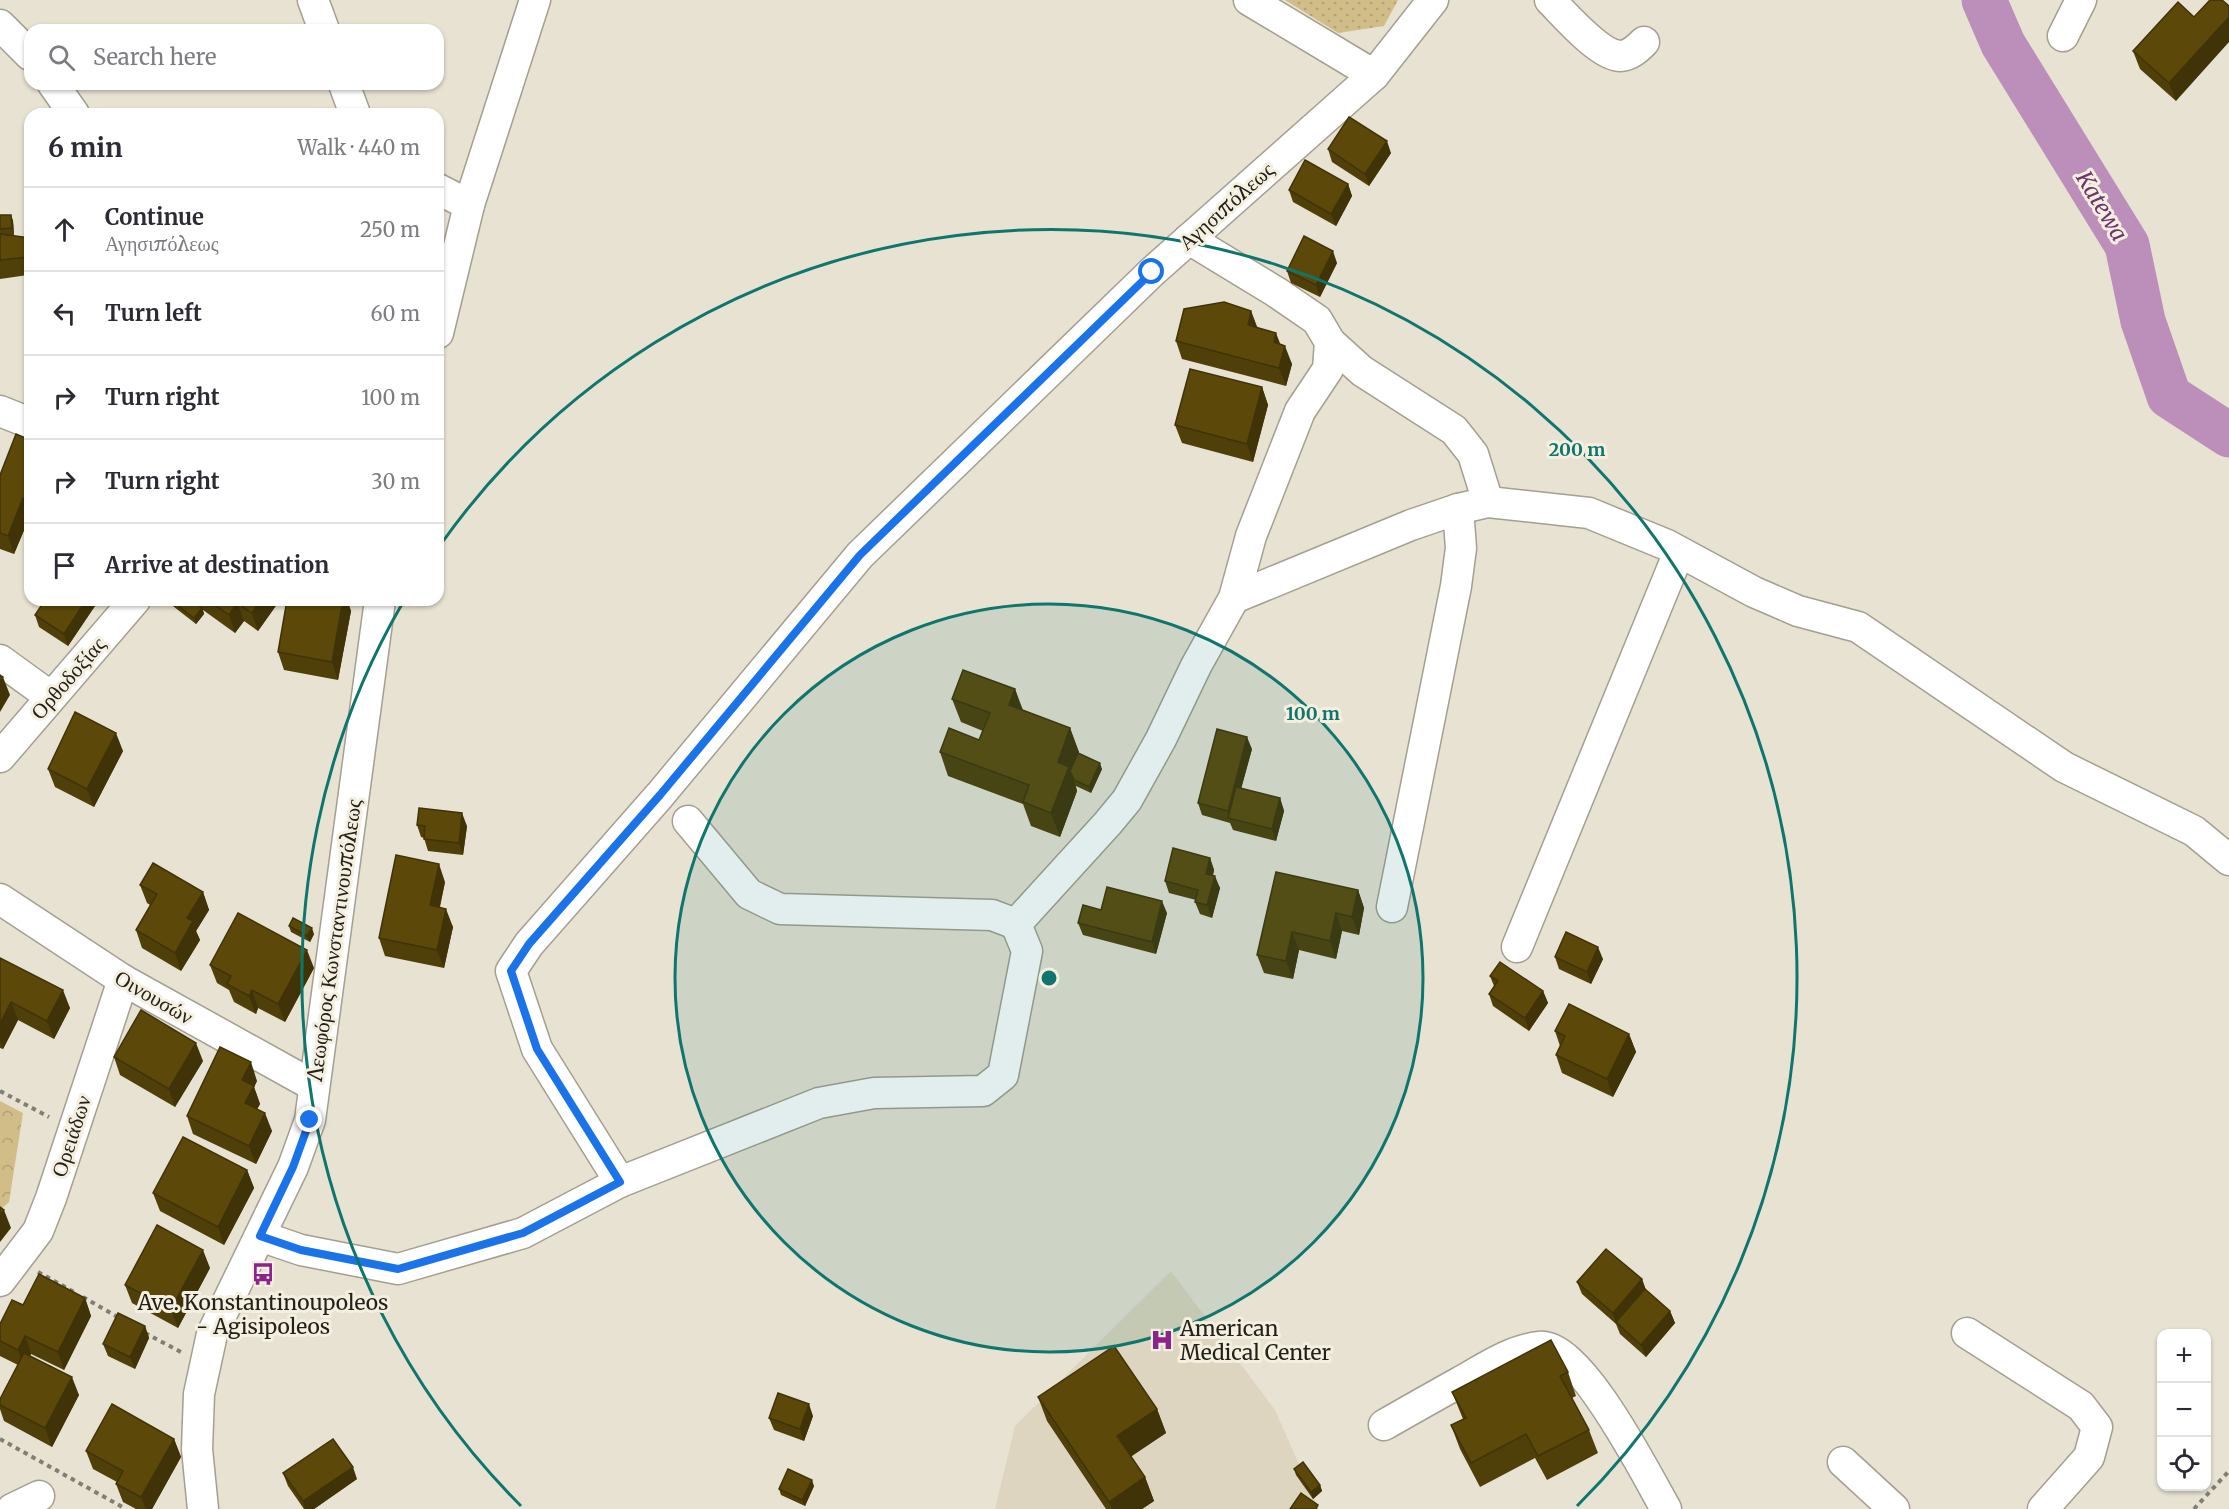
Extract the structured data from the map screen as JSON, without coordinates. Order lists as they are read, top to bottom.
{
  "streets": {
    "street": [
      "Αγησιπόλεως",
      "Ορθοδοξίας",
      "Λεωφόρος Κωνσταντινουπόλεως",
      "Οινουσών",
      "Ορειάδων"
    ]
  },
  "crossings": [
    ["Λεωφόρος Κωνσταντινουπόλεως", "Οινουσών"],
    ["Οινουσών", "Ορειάδων"]
  ],
  "water": ["Katewa"],
  "places": {
    "bus stop": ["Ave. Konstantinoupoleos - Agisipoleos"],
    "hospital": ["American Medical Center"]
  },
  "page": {
    "search": "Search here",
    "heading": ["6 min", "Walk · 440 m"],
    "list": [
      ["Continue", "Αγησιπόλεως", "250 m"],
      ["Turn left", "60 m"],
      ["Turn right", "100 m"],
      ["Turn right", "30 m"],
      "Arrive at destination"
    ],
    "map_buttons": ["+", "−"]
  },
  "rings": ["200 m", "100 m"]
}
